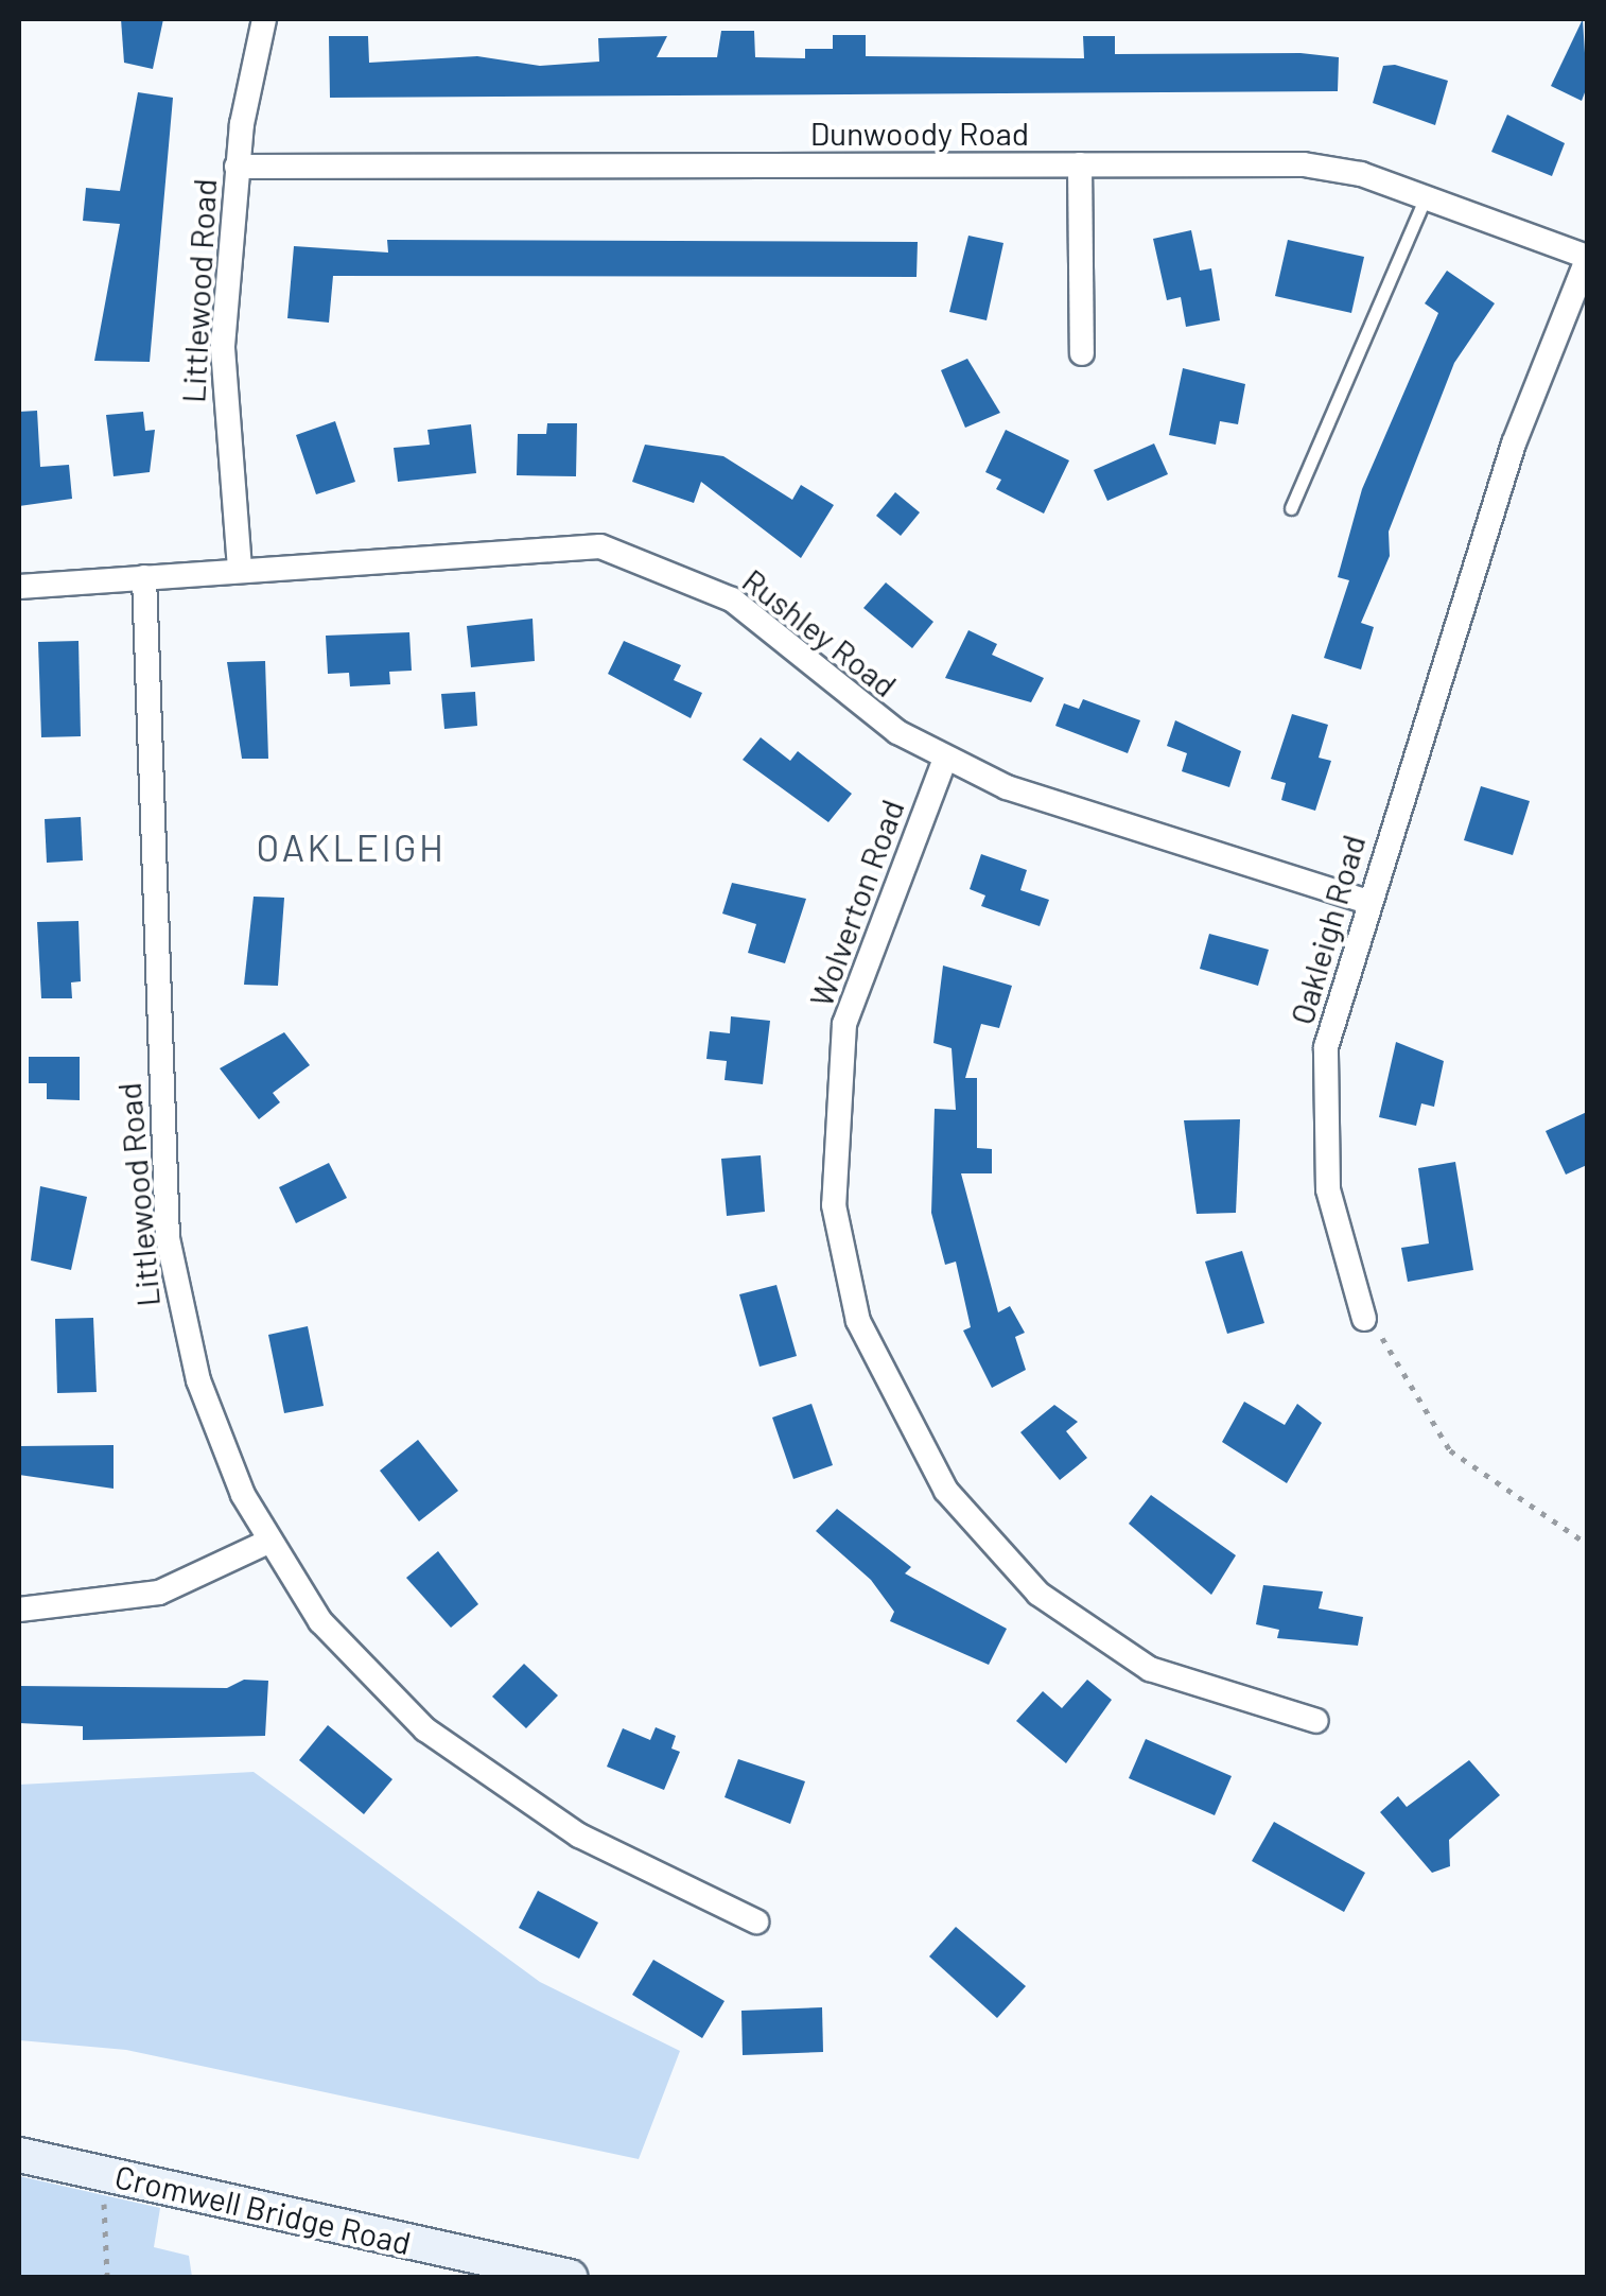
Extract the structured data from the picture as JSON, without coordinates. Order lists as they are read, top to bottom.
{
  "streets": {
    "main road": ["Cromwell Bridge Road"],
    "street": [
      "Dunwoody Road",
      "Littlewood Road",
      "Rushley Road",
      "Wolverton Road",
      "Oakleigh Road"
    ]
  },
  "crossings": [
    ["Dunwoody Road", "Littlewood Road"],
    ["Dunwoody Road", "Oakleigh Road"],
    ["Littlewood Road", "Rushley Road"],
    ["Rushley Road", "Wolverton Road"],
    ["Rushley Road", "Oakleigh Road"]
  ],
  "districts": ["OAKLEIGH"]
}
